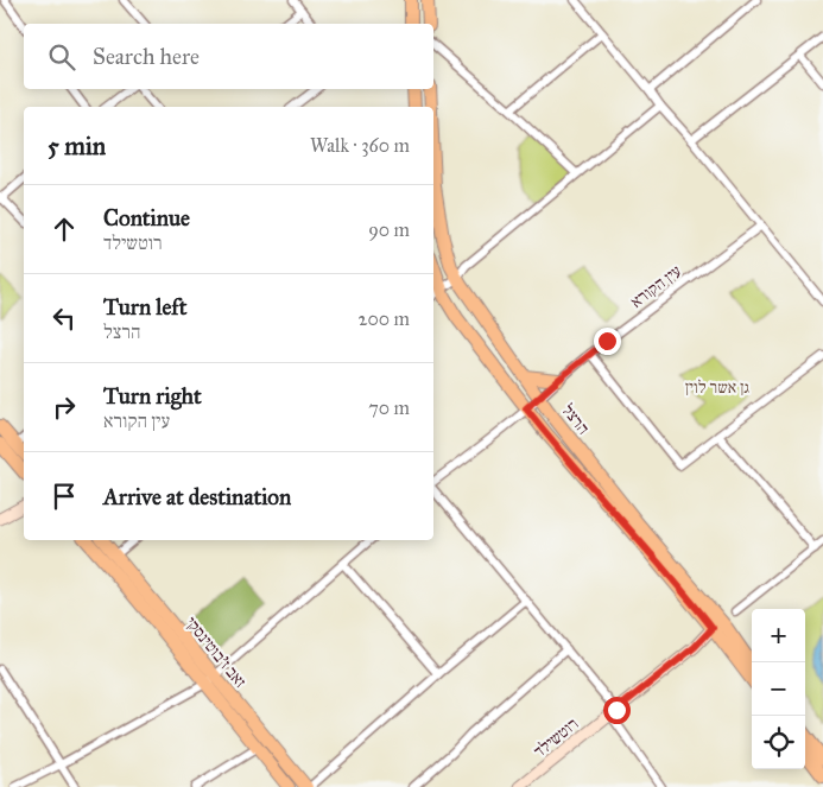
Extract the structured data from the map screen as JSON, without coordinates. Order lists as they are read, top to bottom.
{
  "streets": {
    "main road": ["הרצל", "זאב ז'בוטינסקי"],
    "street": ["עין הקורא", "רוטשילד"]
  },
  "crossings": [
    ["עין הקורא", "הרצל"],
    ["הרצל", "רוטשילד"]
  ],
  "parks": ["גן אשר לוין"],
  "page": {
    "search": "Search here",
    "heading": ["5 min", "Walk · 360 m"],
    "list": [
      ["Continue", "רוטשילד", "90 m"],
      ["Turn left", "הרצל", "200 m"],
      ["Turn right", "עין הקורא", "70 m"],
      "Arrive at destination"
    ],
    "map_buttons": ["+", "−"]
  }
}
